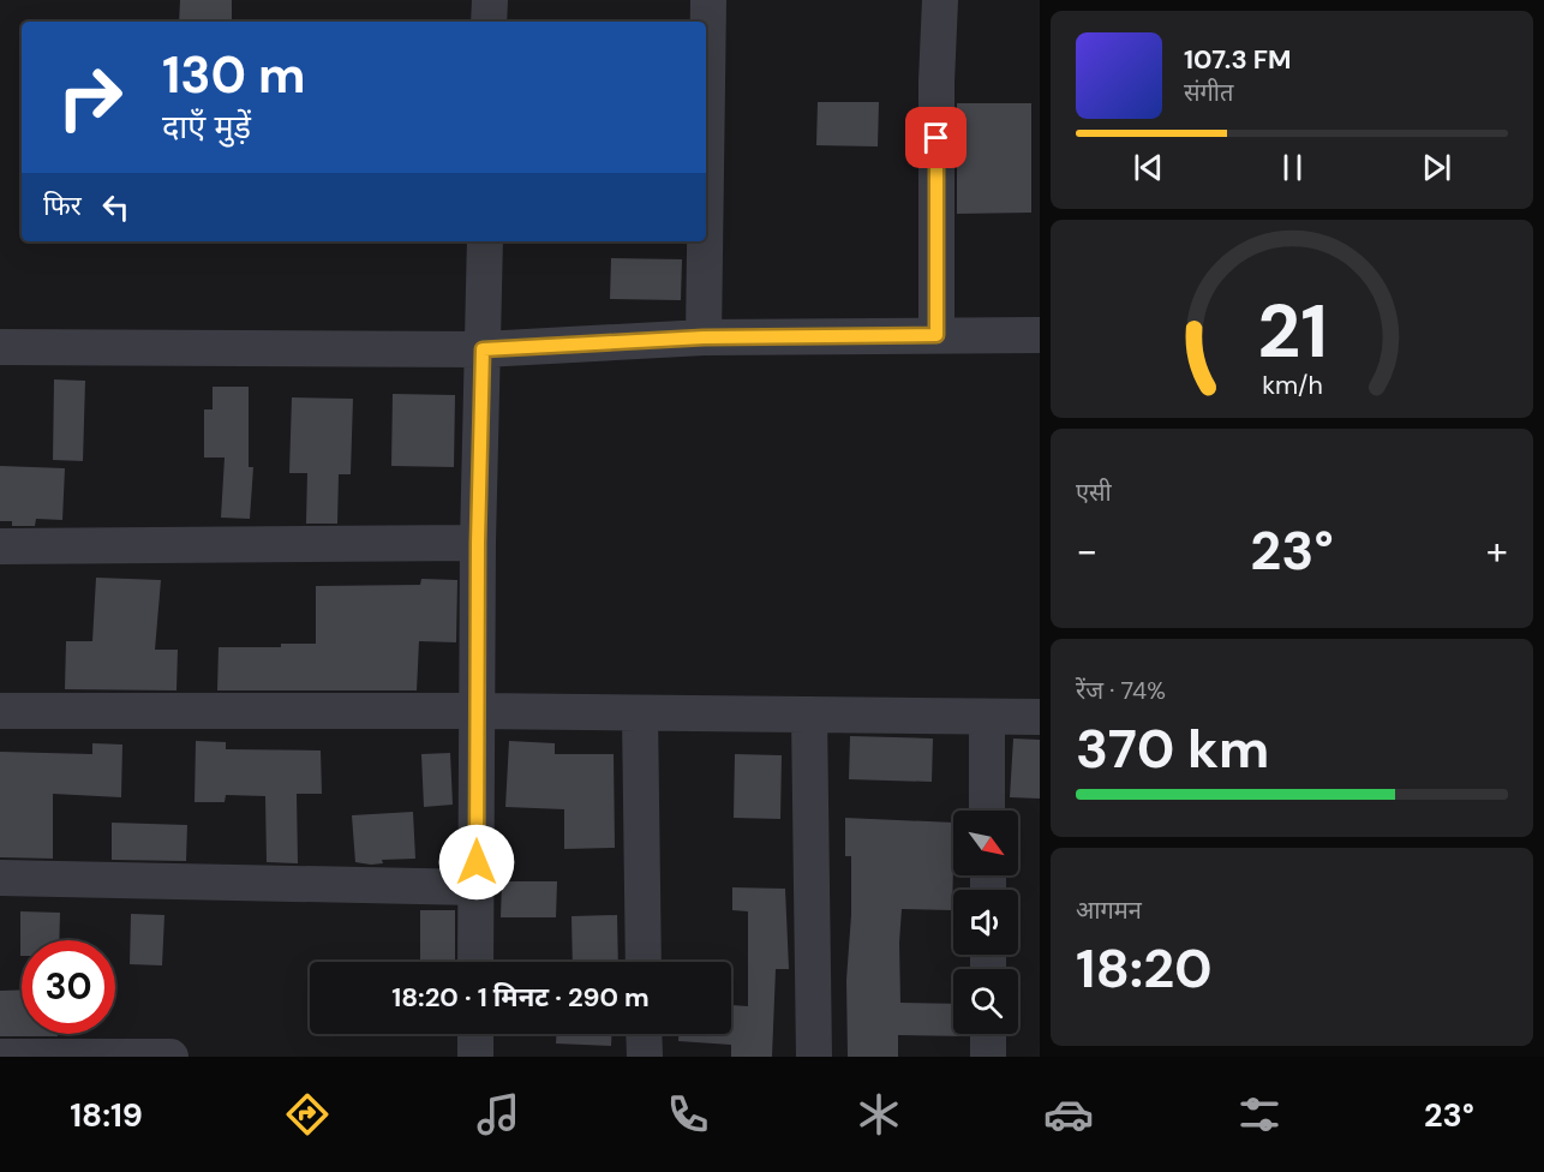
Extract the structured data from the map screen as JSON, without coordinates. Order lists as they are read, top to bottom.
{
  "north": "bottom right",
  "page": {
    "turn": ["130 m", "दाएँ मुड़ें"],
    "song": ["107.3 FM", "संगीत"],
    "then": "फिर",
    "tile": [
      "एसी",
      ["रेंज · 74%", "370 km"],
      ["आगमन", "18:20"]
    ],
    "heat": ["−", "23°", "+"],
    "limit": "30",
    "trip": "18:20 · 1 मिनट · 290 m",
    "tabs": ["18:19", "23°"],
    "gauge": ["21", "km/h"]
  }
}
